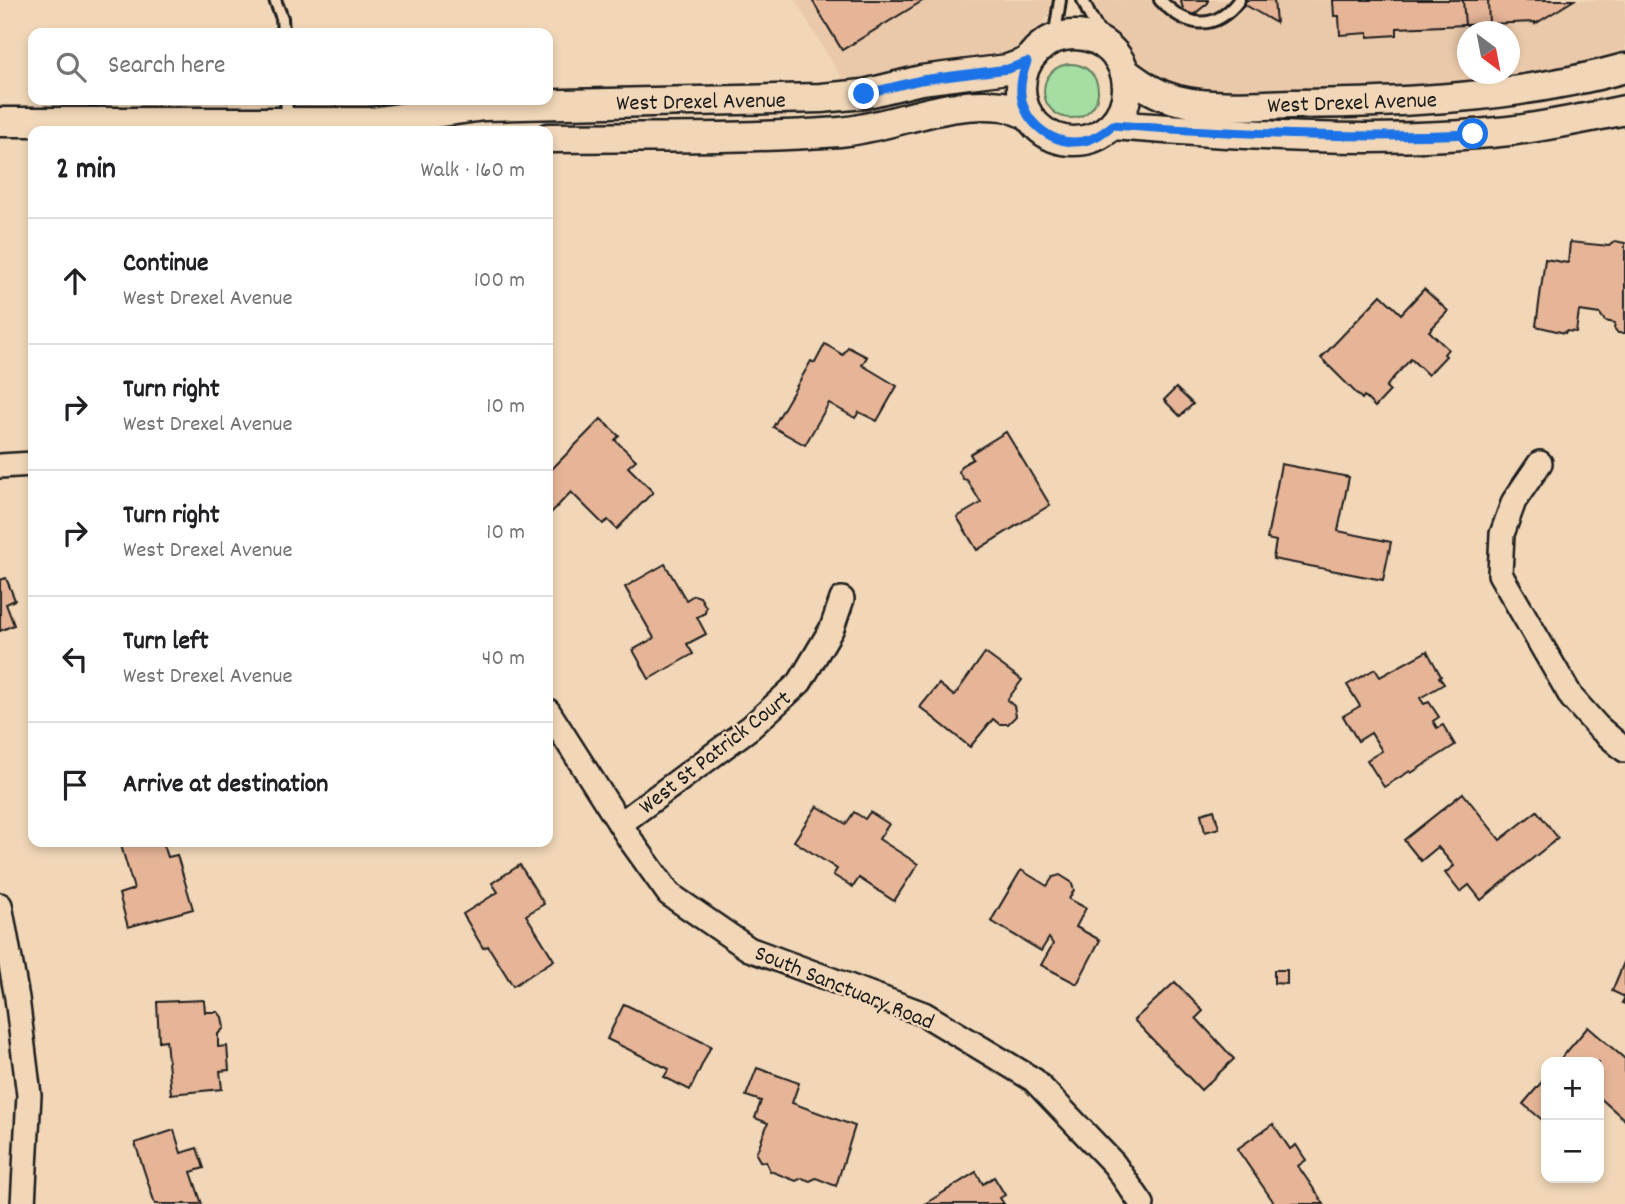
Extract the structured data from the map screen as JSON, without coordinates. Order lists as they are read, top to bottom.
{
  "streets": {
    "street": ["West Drexel Avenue", "West St Patrick Court", "South Sanctuary Road"]
  },
  "crossings": [
    ["West St Patrick Court", "South Sanctuary Road"]
  ],
  "north": "bottom right",
  "page": {
    "search": "Search here",
    "heading": ["2 min", "Walk · 160 m"],
    "list": [
      ["Continue", "West Drexel Avenue", "100 m"],
      ["Turn right", "West Drexel Avenue", "10 m"],
      ["Turn right", "West Drexel Avenue", "10 m"],
      ["Turn left", "West Drexel Avenue", "40 m"],
      "Arrive at destination"
    ],
    "map_buttons": ["+", "−"]
  }
}
